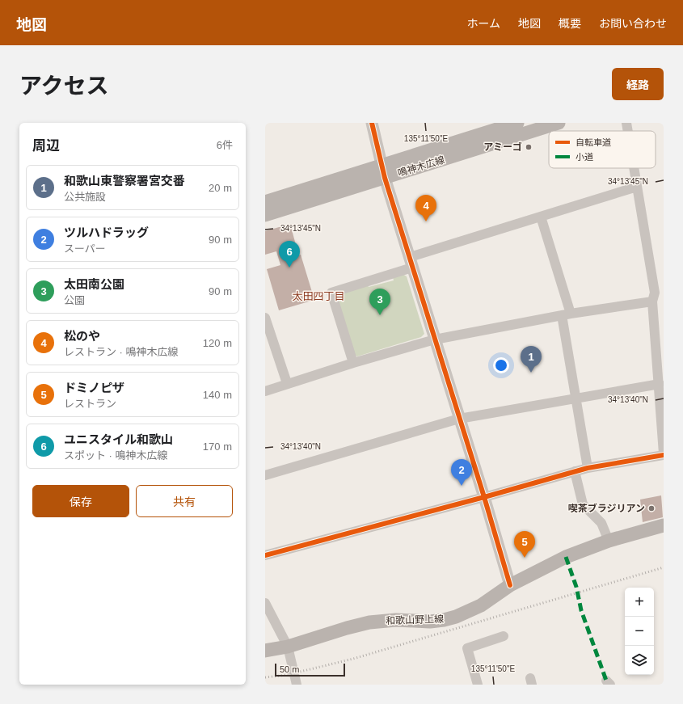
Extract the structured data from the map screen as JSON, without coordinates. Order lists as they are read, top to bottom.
{
  "streets": {
    "main road": ["鳴神木広線", "和歌山野上線"]
  },
  "districts": ["太田四丁目"],
  "places": ["アミーゴ", "喫茶ブラジリアン"],
  "legend": ["自転車道", "小道"],
  "scale_bar": "50 m",
  "page": {
    "header": "地図",
    "nav": [
      "ホーム",
      "地図",
      "概要",
      "お問い合わせ"
    ],
    "title": "アクセス",
    "buttons": [
      "経路",
      ["保存", "共有"]
    ],
    "heading": ["周辺", "6件"],
    "list": [
      {
        "mark": "1",
        "name": "和歌山東警察署宮交番",
        "note": "公共施設",
        "value": "20 m"
      },
      {
        "mark": "2",
        "name": "ツルハドラッグ",
        "note": "スーパー",
        "value": "90 m"
      },
      {
        "mark": "3",
        "name": "太田南公園",
        "note": "公園",
        "value": "90 m"
      },
      {
        "mark": "4",
        "name": "松のや",
        "note": "レストラン · 鳴神木広線",
        "value": "120 m"
      },
      {
        "mark": "5",
        "name": "ドミノピザ",
        "note": "レストラン",
        "value": "140 m"
      },
      {
        "mark": "6",
        "name": "ユニスタイル和歌山",
        "note": "スポット · 鳴神木広線",
        "value": "170 m"
      }
    ],
    "pins": [
      "4",
      "6",
      "3",
      "1",
      "2",
      "5"
    ],
    "map_buttons": ["+", "−"],
    "scale": "50 m"
  },
  "coordinates": ["135°11'50\"E", "34°13'45\"N", "34°13'40\"N"]
}
